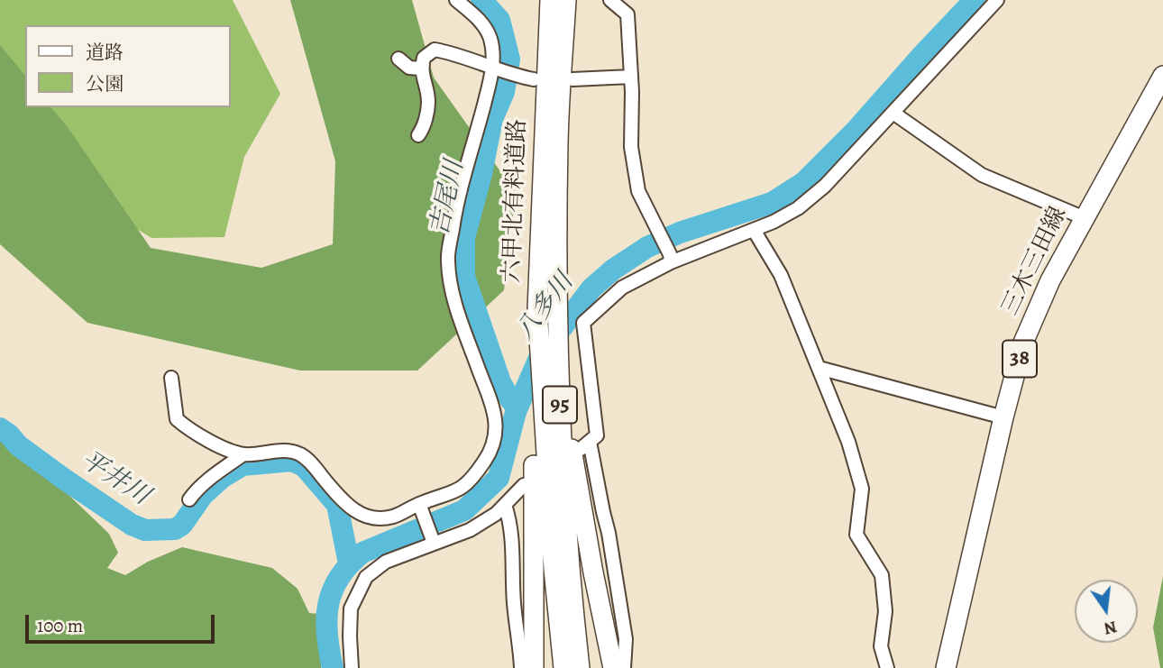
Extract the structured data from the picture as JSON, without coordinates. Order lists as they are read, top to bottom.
{
  "streets": {
    "main road": [
      "六甲北有料道路",
      "三木三田線",
      "38",
      "95"
    ]
  },
  "water": ["吉尾川", "八多川", "平井川"],
  "legend": ["道路", "公園"],
  "scale_bar": "100 m",
  "north": "bottom"
}
